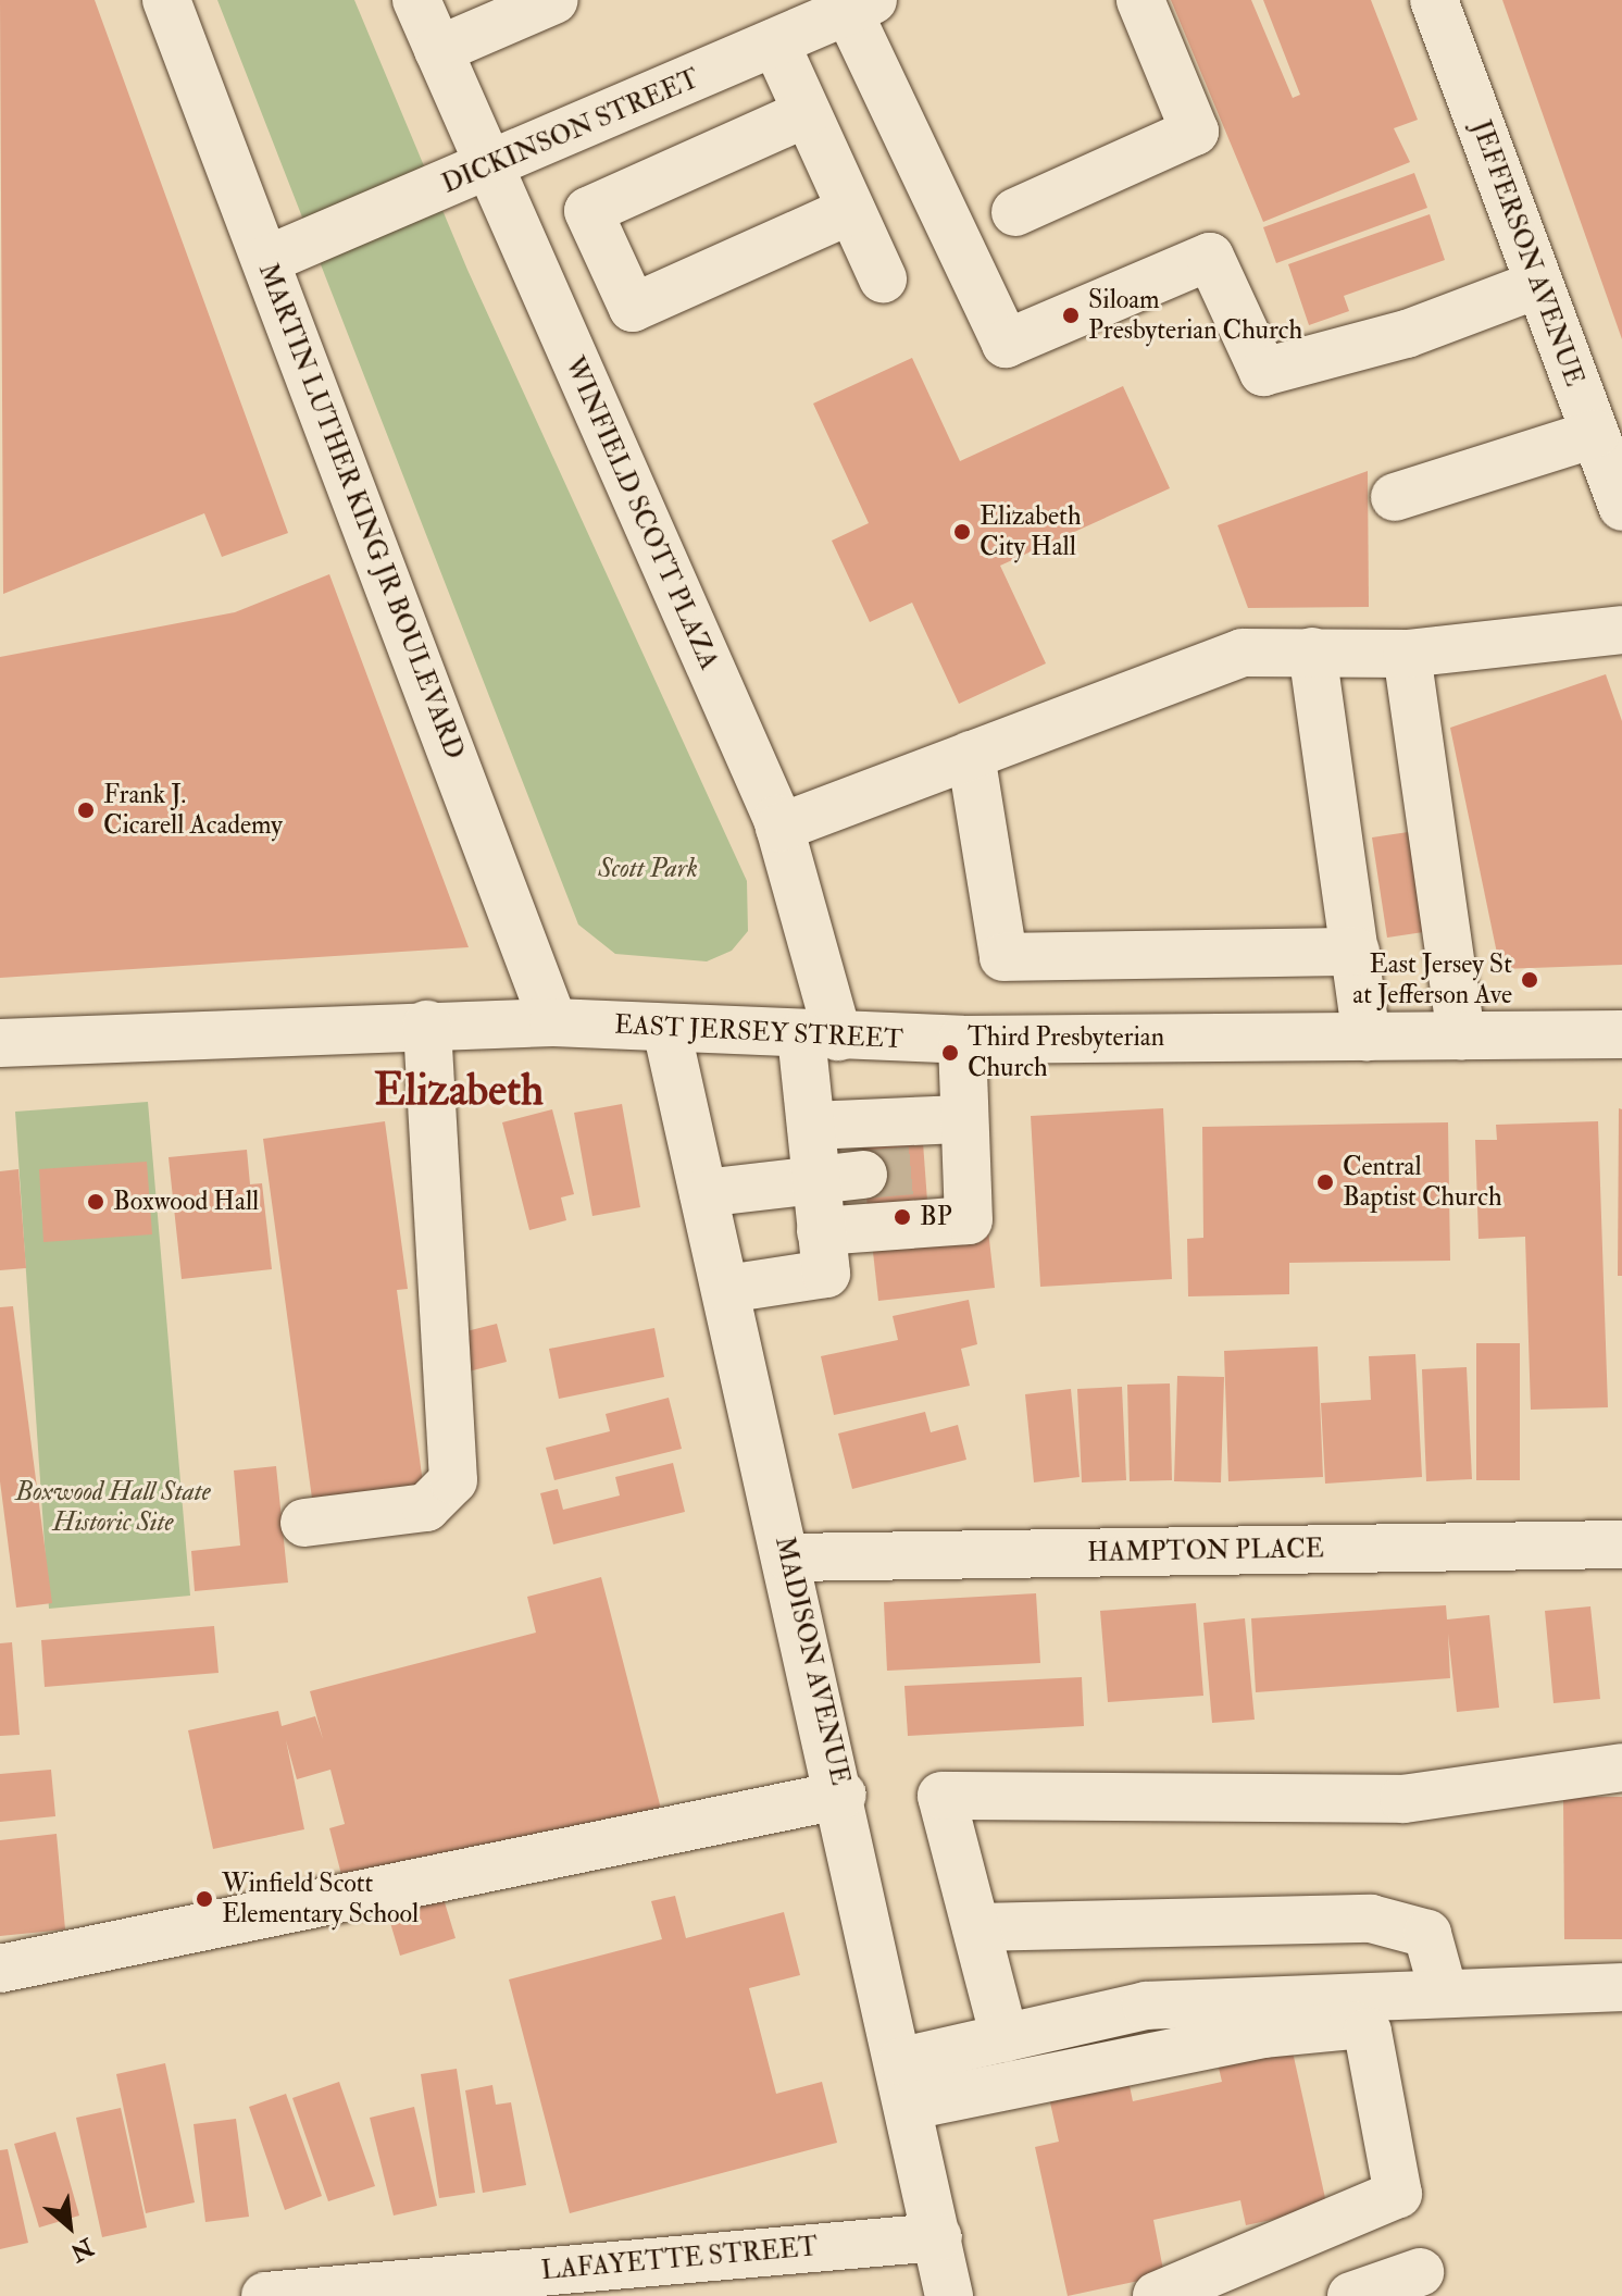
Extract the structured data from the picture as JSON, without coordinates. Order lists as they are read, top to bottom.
{
  "streets": {
    "street": [
      "DICKINSON STREET",
      "JEFFERSON AVENUE",
      "MARTIN LUTHER KING JR BOULEVARD",
      "WINFIELD SCOTT PLAZA",
      "EAST JERSEY STREET",
      "HAMPTON PLACE",
      "MADISON AVENUE",
      "LAFAYETTE STREET"
    ]
  },
  "crossings": [
    ["DICKINSON STREET", "MARTIN LUTHER KING JR BOULEVARD"],
    ["DICKINSON STREET", "WINFIELD SCOTT PLAZA"],
    ["MARTIN LUTHER KING JR BOULEVARD", "EAST JERSEY STREET"],
    ["WINFIELD SCOTT PLAZA", "EAST JERSEY STREET"],
    ["WINFIELD SCOTT PLAZA", "MADISON AVENUE"],
    ["EAST JERSEY STREET", "MADISON AVENUE"],
    ["HAMPTON PLACE", "MADISON AVENUE"],
    ["MADISON AVENUE", "LAFAYETTE STREET"]
  ],
  "districts": ["Elizabeth"],
  "parks": ["Scott Park", "Boxwood Hall State Historic Site"],
  "places": [
    "Siloam Presbyterian Church",
    "Elizabeth City Hall",
    "Frank J. Cicarell Academy",
    "East Jersey St at Jefferson Ave",
    "Third Presbyterian Church",
    "Central Baptist Church",
    "Boxwood Hall",
    "BP",
    "Winfield Scott Elementary School"
  ],
  "north": "bottom right"
}
